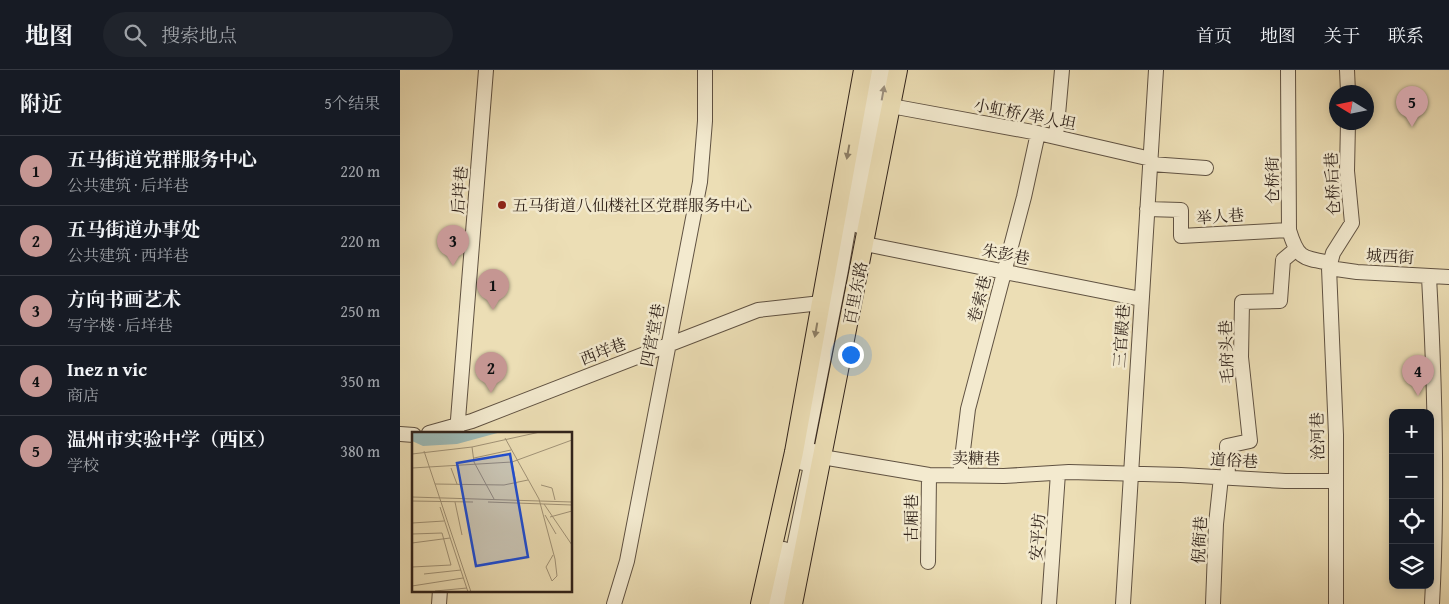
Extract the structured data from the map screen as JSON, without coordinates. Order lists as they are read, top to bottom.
{
  "streets": {
    "main road": ["百里东路"],
    "street": [
      "小虹桥/举人坦",
      "仓桥街",
      "仓桥后巷",
      "后垟巷",
      "举人巷",
      "朱彭巷",
      "城西街",
      "卷索巷",
      "四营堂巷",
      "三官殿巷",
      "西垟巷",
      "毛府头巷",
      "沧河巷",
      "卖糖巷",
      "道俗巷",
      "古厢巷",
      "安平坊",
      "倪衙巷"
    ]
  },
  "crossings": [
    ["小虹桥/举人坦", "百里东路"],
    ["小虹桥/举人坦", "卷索巷"],
    ["小虹桥/举人坦", "三官殿巷"],
    ["仓桥街", "举人巷"],
    ["仓桥街", "毛府头巷"],
    ["仓桥后巷", "城西街"],
    ["仓桥后巷", "沧河巷"],
    ["后垟巷", "西垟巷"],
    ["举人巷", "三官殿巷"],
    ["朱彭巷", "百里东路"],
    ["朱彭巷", "卷索巷"],
    ["朱彭巷", "三官殿巷"],
    ["城西街", "沧河巷"],
    ["百里东路", "西垟巷"],
    ["百里东路", "卖糖巷"],
    ["卷索巷", "卖糖巷"],
    ["四营堂巷", "西垟巷"],
    ["三官殿巷", "卖糖巷"],
    ["三官殿巷", "道俗巷"],
    ["毛府头巷", "道俗巷"],
    ["毛府头巷", "倪衙巷"],
    ["沧河巷", "道俗巷"],
    ["卖糖巷", "道俗巷"],
    ["卖糖巷", "古厢巷"],
    ["卖糖巷", "安平坊"],
    ["道俗巷", "倪衙巷"]
  ],
  "places": ["五马街道八仙楼社区党群服务中心"],
  "north": "left",
  "page": {
    "header": "地图",
    "search": "搜索地点",
    "nav": [
      "首页",
      "地图",
      "关于",
      "联系"
    ],
    "heading": ["附近", "5个结果"],
    "pins": [
      "5",
      "3",
      "1",
      "2",
      "4"
    ],
    "list": [
      {
        "mark": "1",
        "name": "五马街道党群服务中心",
        "note": "公共建筑 · 后垟巷",
        "value": "220 m"
      },
      {
        "mark": "2",
        "name": "五马街道办事处",
        "note": "公共建筑 · 西垟巷",
        "value": "220 m"
      },
      {
        "mark": "3",
        "name": "方向书画艺术",
        "note": "写字楼 · 后垟巷",
        "value": "250 m"
      },
      {
        "mark": "4",
        "name": "Inez n vic",
        "note": "商店",
        "value": "350 m"
      },
      {
        "mark": "5",
        "name": "温州市实验中学（西区）",
        "note": "学校",
        "value": "380 m"
      }
    ],
    "map_buttons": ["+", "−"]
  }
}
